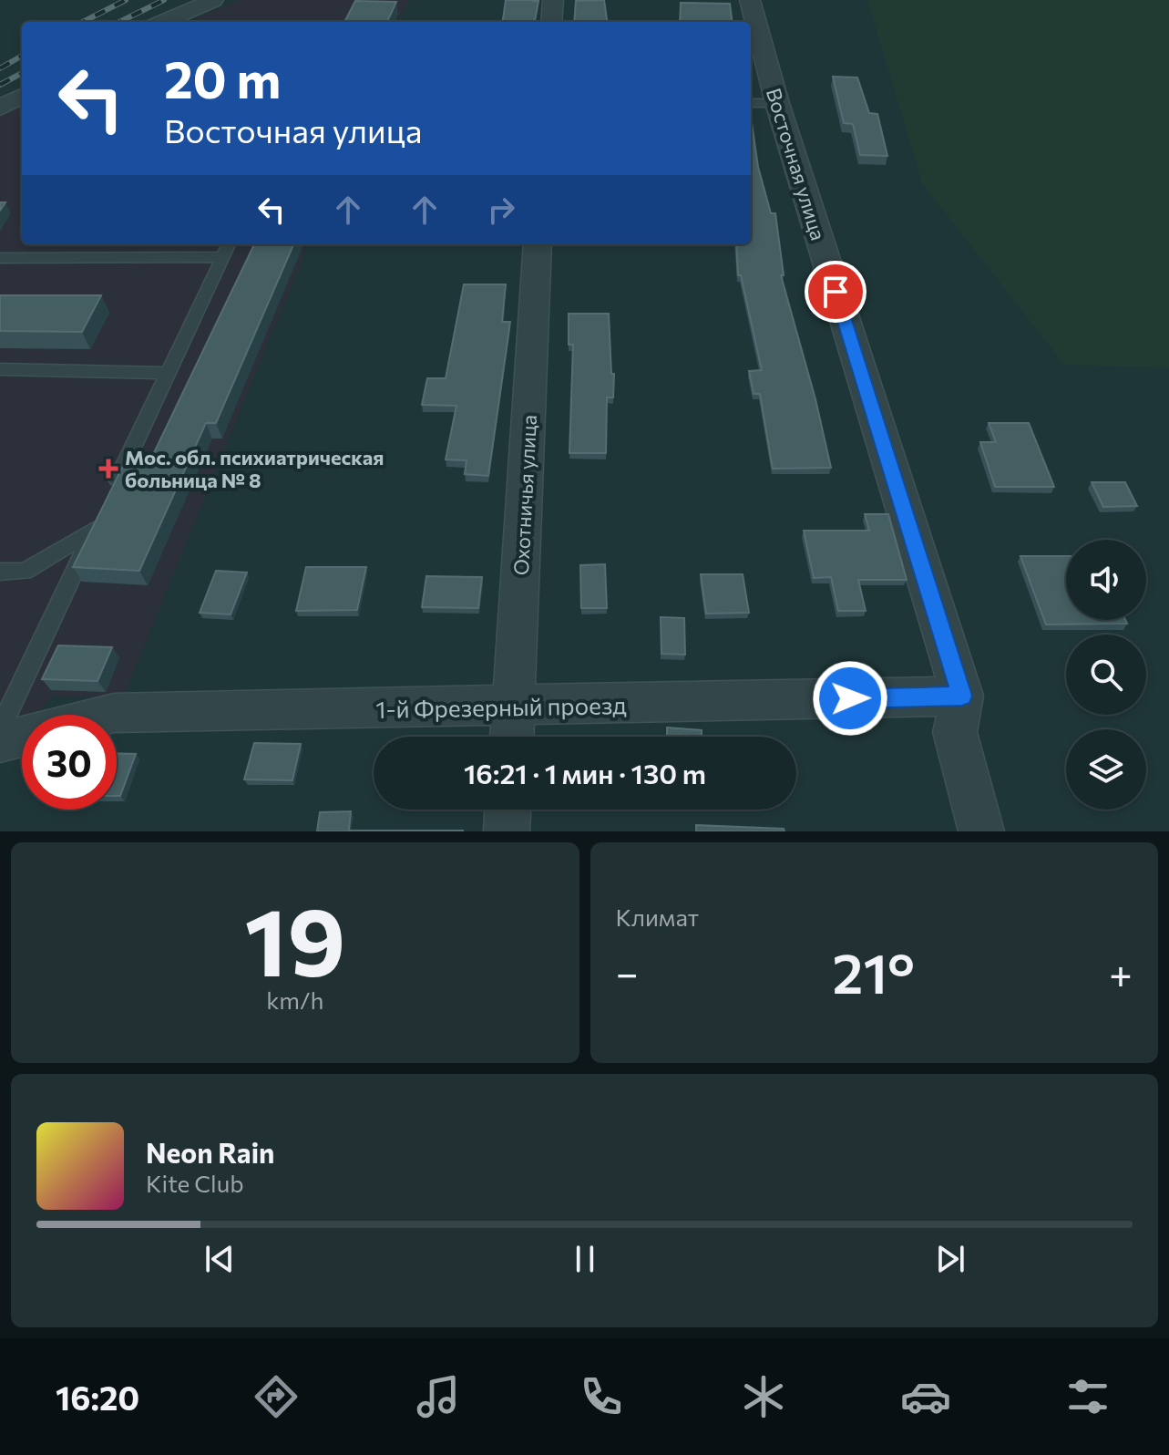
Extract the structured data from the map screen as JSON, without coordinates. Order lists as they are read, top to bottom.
{
  "streets": {
    "street": ["Восточная улица", "Охотничья улица", "1-й Фрезерный проезд"]
  },
  "crossings": [
    ["Восточная улица", "1-й Фрезерный проезд"],
    ["Охотничья улица", "1-й Фрезерный проезд"]
  ],
  "places": {
    "health": ["Мос. обл. психиатрическая больница № 8"]
  },
  "page": {
    "turn": ["20 m", "Восточная улица"],
    "limit": "30",
    "trip": "16:21 · 1 мин · 130 m",
    "tile": [
      ["19", "km/h"],
      "Климат"
    ],
    "heat": ["−", "21°", "+"],
    "song": ["Neon Rain", "Kite Club"],
    "tabs": "16:20"
  }
}
